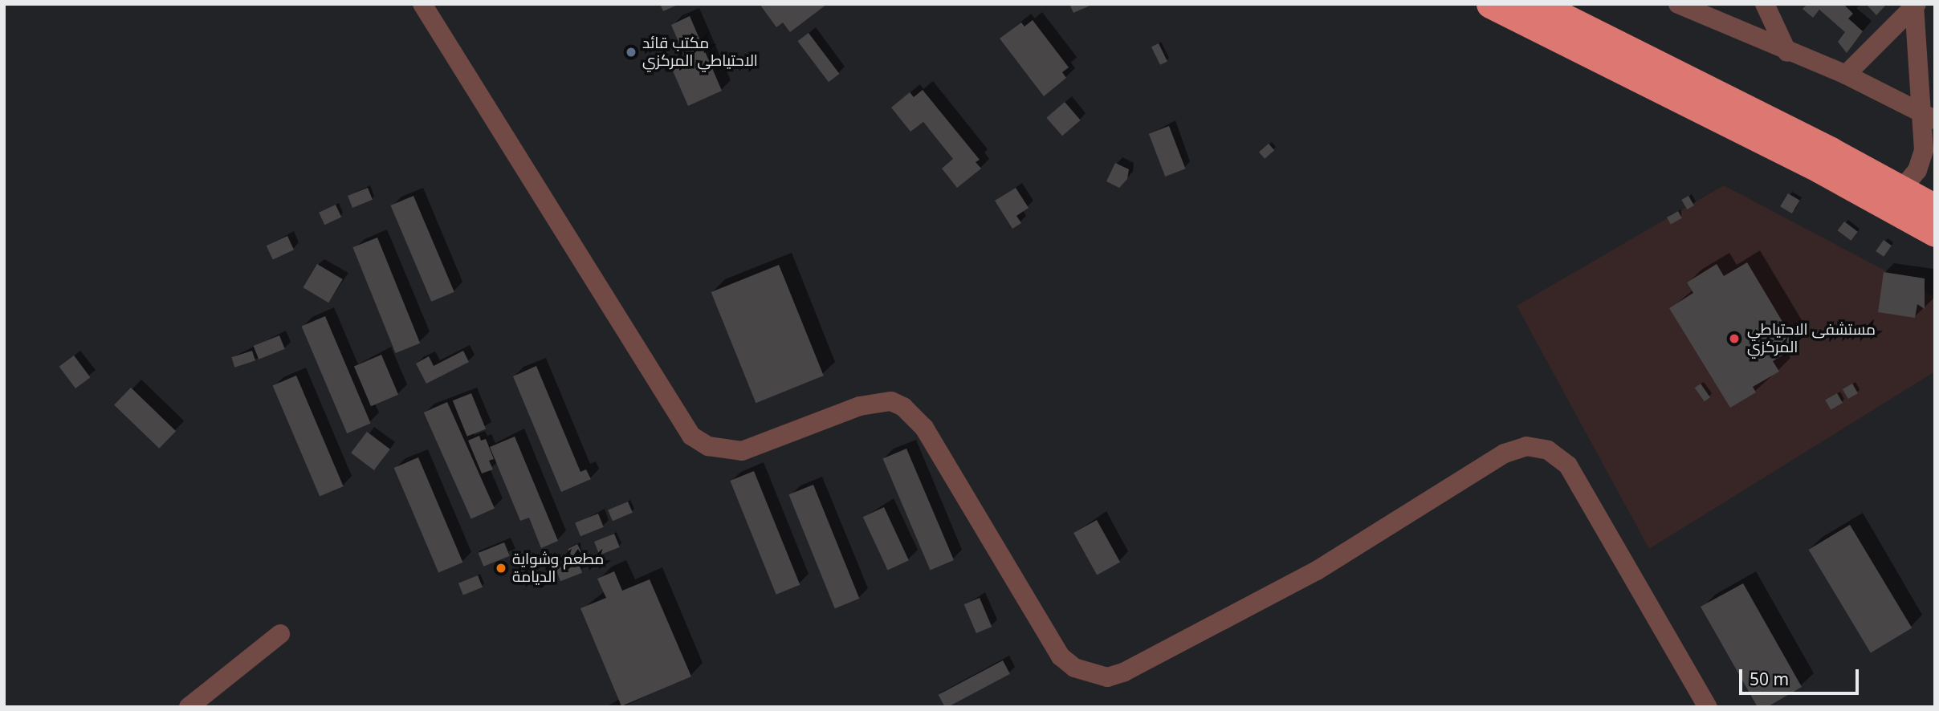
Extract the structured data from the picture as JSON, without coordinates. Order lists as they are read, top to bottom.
{
  "places": ["مكتب قائد الاحتياطي المركزي", "مستشفى الاحتياطي المركزي", "مطعم وشواية الديامة"],
  "scale_bar": "50 m"
}
